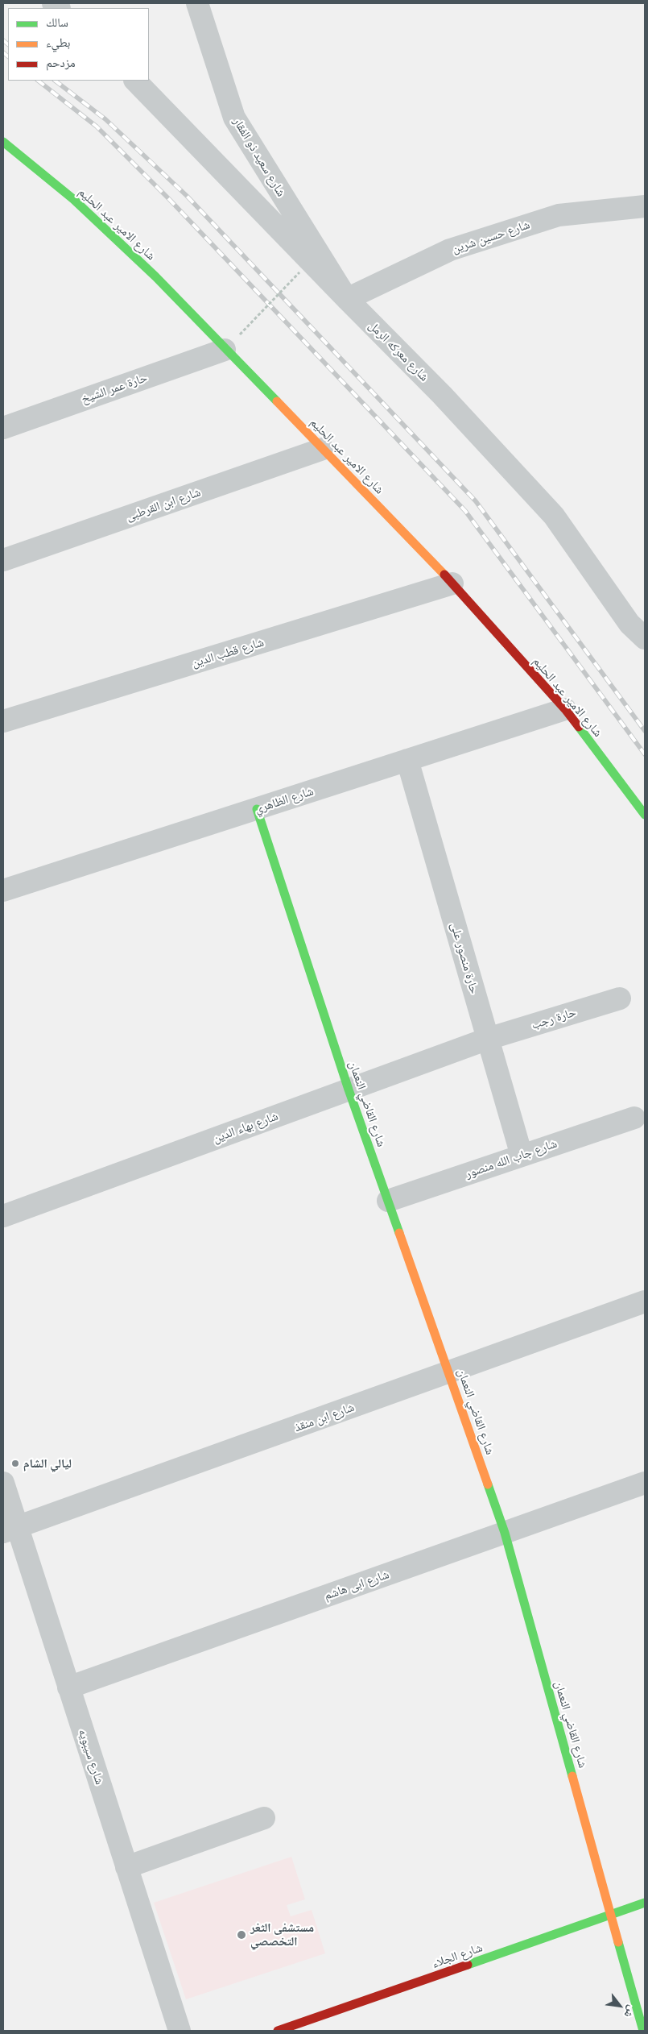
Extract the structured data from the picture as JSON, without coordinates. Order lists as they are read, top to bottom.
{
  "streets": {
    "street": [
      "شارع سعيد ذو الفقار",
      "شارع الامير عبد الحليم",
      "شارع حسين شرين",
      "شارع معركه الرمل",
      "حارة عمر الشيخ",
      "شارع ابن القرطبى",
      "شارع قطب الدين",
      "شارع الظاهري",
      "حارة منصور على",
      "حارة رجب",
      "شارع القاضي النعمان",
      "شارع بهاء الدين",
      "شارع جاب الله منصور",
      "شارع ابن منقذ",
      "شارع ابى هاشم",
      "شارع سيبويه",
      "شارع الجلاء"
    ]
  },
  "crossings": [
    ["شارع سعيد ذو الفقار", "شارع حسين شرين"],
    ["شارع سعيد ذو الفقار", "شارع معركه الرمل"],
    ["شارع الامير عبد الحليم", "حارة عمر الشيخ"],
    ["شارع الامير عبد الحليم", "شارع ابن القرطبى"],
    ["شارع الامير عبد الحليم", "شارع قطب الدين"],
    ["شارع الامير عبد الحليم", "شارع الظاهري"],
    ["شارع حسين شرين", "شارع معركه الرمل"],
    ["شارع الظاهري", "حارة منصور على"],
    ["شارع الظاهري", "شارع القاضي النعمان"],
    ["حارة منصور على", "حارة رجب"],
    ["حارة منصور على", "شارع بهاء الدين"],
    ["حارة منصور على", "شارع جاب الله منصور"],
    ["حارة رجب", "شارع بهاء الدين"],
    ["شارع القاضي النعمان", "شارع بهاء الدين"],
    ["شارع القاضي النعمان", "شارع جاب الله منصور"],
    ["شارع القاضي النعمان", "شارع ابن منقذ"],
    ["شارع القاضي النعمان", "شارع ابى هاشم"],
    ["شارع القاضي النعمان", "شارع الجلاء"],
    ["شارع ابن منقذ", "شارع سيبويه"],
    ["شارع ابى هاشم", "شارع سيبويه"]
  ],
  "places": ["ليالي الشام", "مستشفى الثغر التخصصي"],
  "legend": ["سالك", "بطيء", "مزدحم"],
  "north": "bottom right"
}
